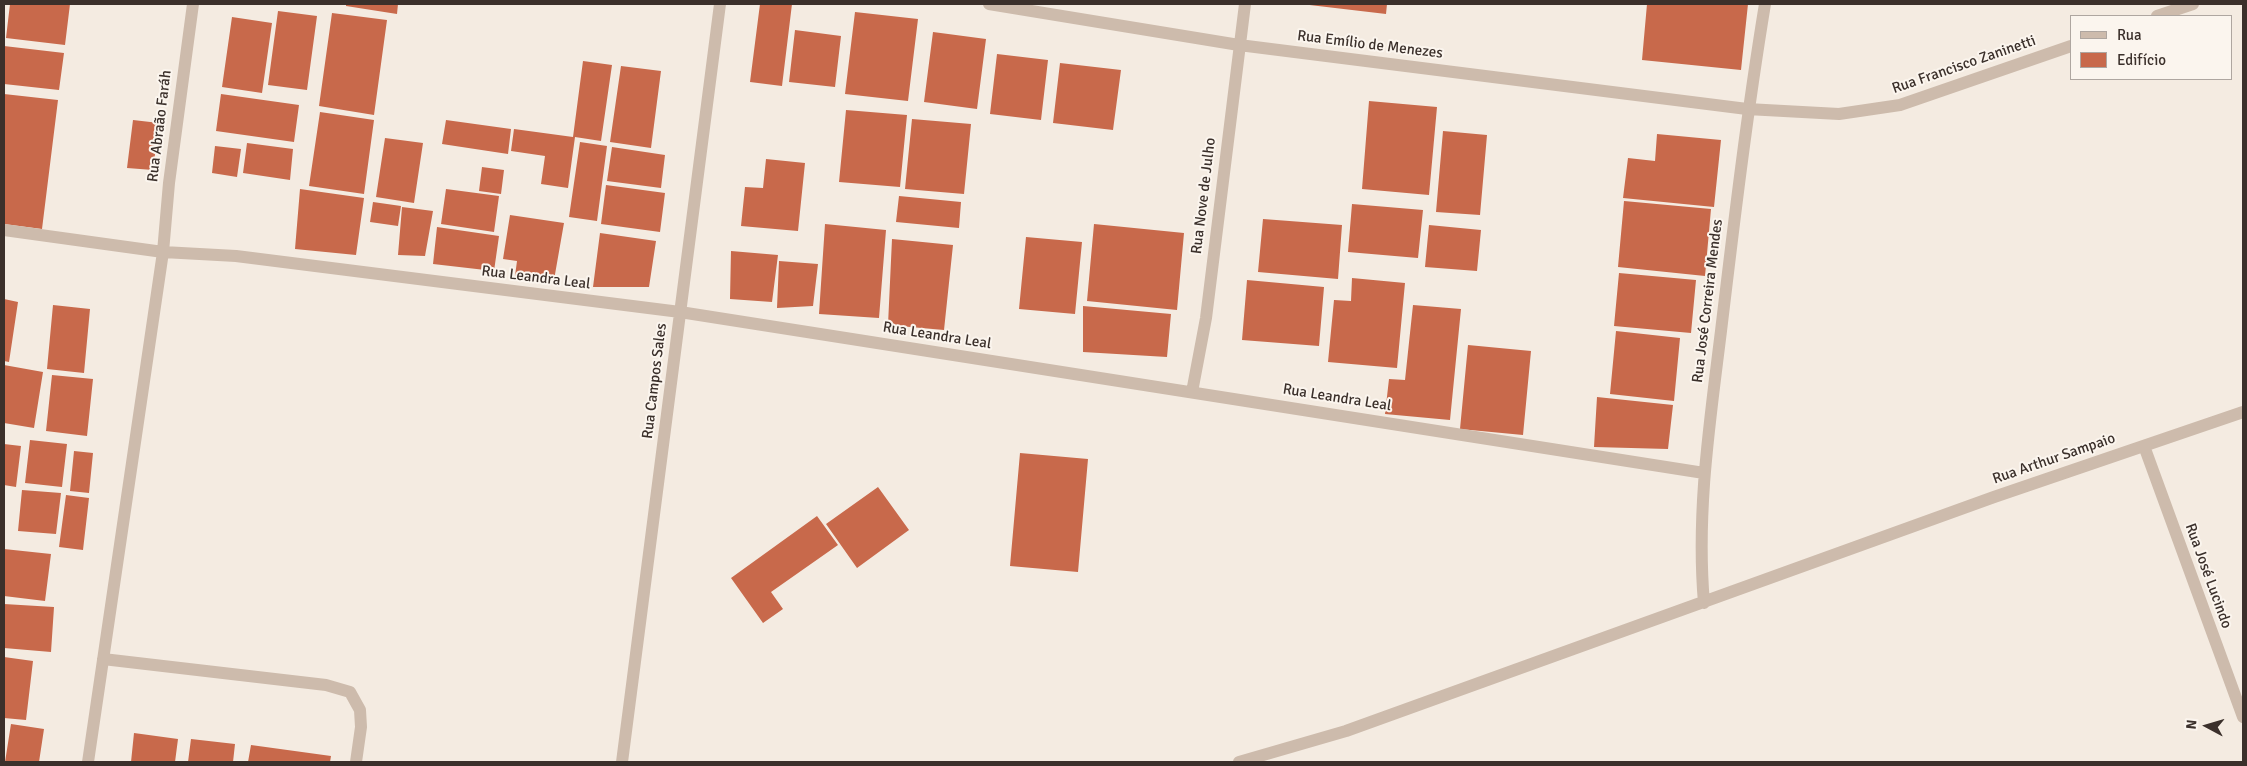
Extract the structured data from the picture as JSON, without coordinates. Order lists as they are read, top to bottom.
{
  "streets": {
    "street": [
      "Rua Emílio de Menezes",
      "Rua Francisco Zaninetti",
      "Rua Abraão Faráh",
      "Rua Nove de Julho",
      "Rua Leandra Leal",
      "Rua José Correira Mendes",
      "Rua Campos Sales",
      "Rua Arthur Sampaio",
      "Rua José Lucindo"
    ]
  },
  "crossings": [
    ["Rua Emílio de Menezes", "Rua Francisco Zaninetti"],
    ["Rua Emílio de Menezes", "Rua Nove de Julho"],
    ["Rua Emílio de Menezes", "Rua José Correira Mendes"],
    ["Rua Francisco Zaninetti", "Rua José Correira Mendes"],
    ["Rua Abraão Faráh", "Rua Leandra Leal"],
    ["Rua Nove de Julho", "Rua Leandra Leal"],
    ["Rua Leandra Leal", "Rua José Correira Mendes"],
    ["Rua Leandra Leal", "Rua Campos Sales"],
    ["Rua José Correira Mendes", "Rua Arthur Sampaio"],
    ["Rua Arthur Sampaio", "Rua José Lucindo"]
  ],
  "legend": ["Rua", "Edifício"],
  "north": "left"
}
